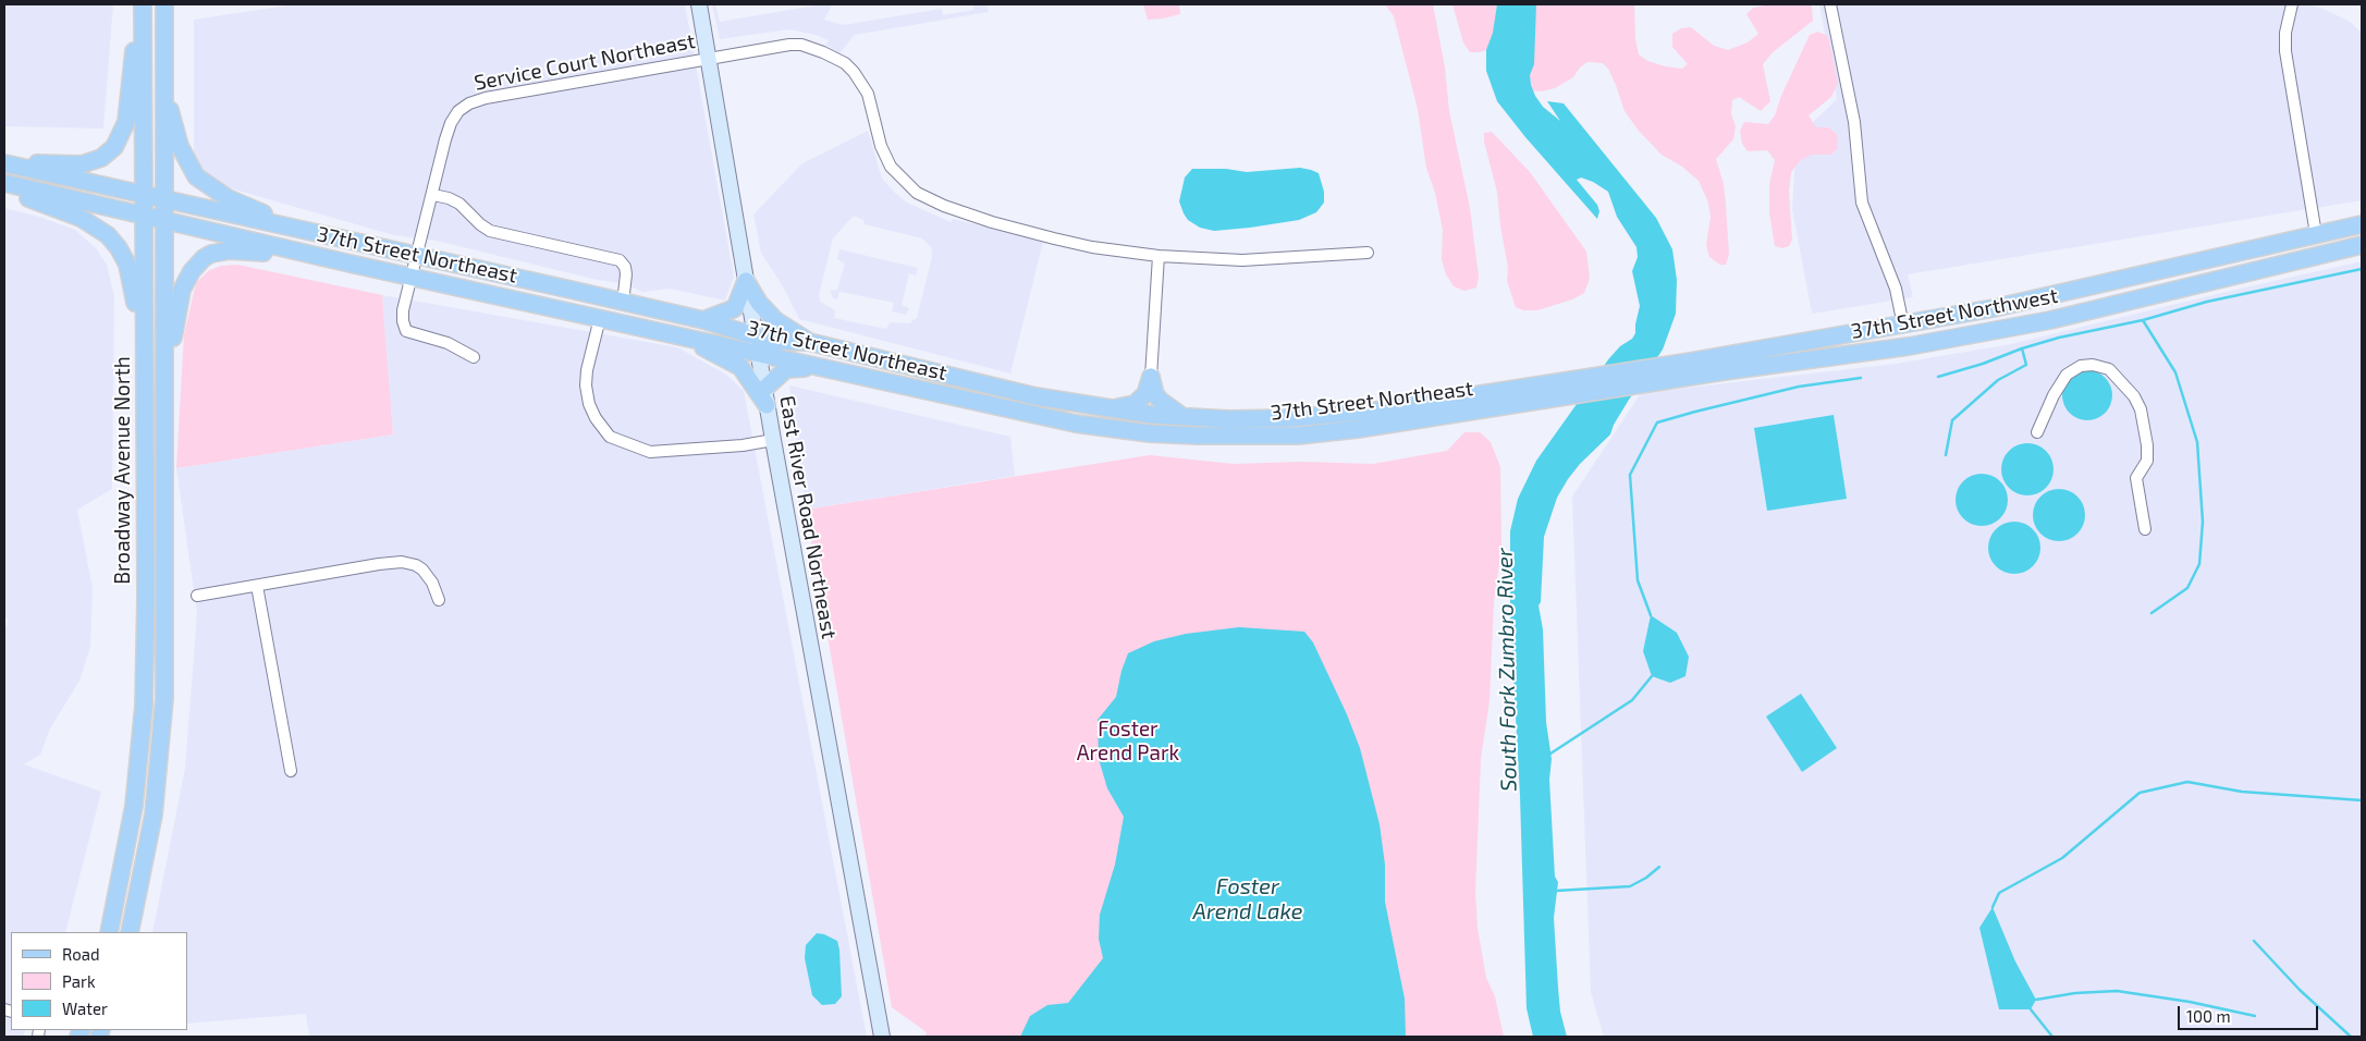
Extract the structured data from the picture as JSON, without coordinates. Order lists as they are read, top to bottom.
{
  "streets": {
    "main road": ["37th Street Northeast", "37th Street Northwest", "Broadway Avenue North"],
    "street": ["Service Court Northeast", "East River Road Northeast"]
  },
  "crossings": [
    ["Service Court Northeast", "37th Street Northeast"],
    ["Service Court Northeast", "East River Road Northeast"],
    ["37th Street Northeast", "37th Street Northwest"],
    ["37th Street Northeast", "Broadway Avenue North"],
    ["37th Street Northeast", "East River Road Northeast"]
  ],
  "water": ["South Fork Zumbro River", "Foster Arend Lake"],
  "parks": ["Foster Arend Park"],
  "legend": ["Road", "Park", "Water"],
  "scale_bar": "100 m"
}
